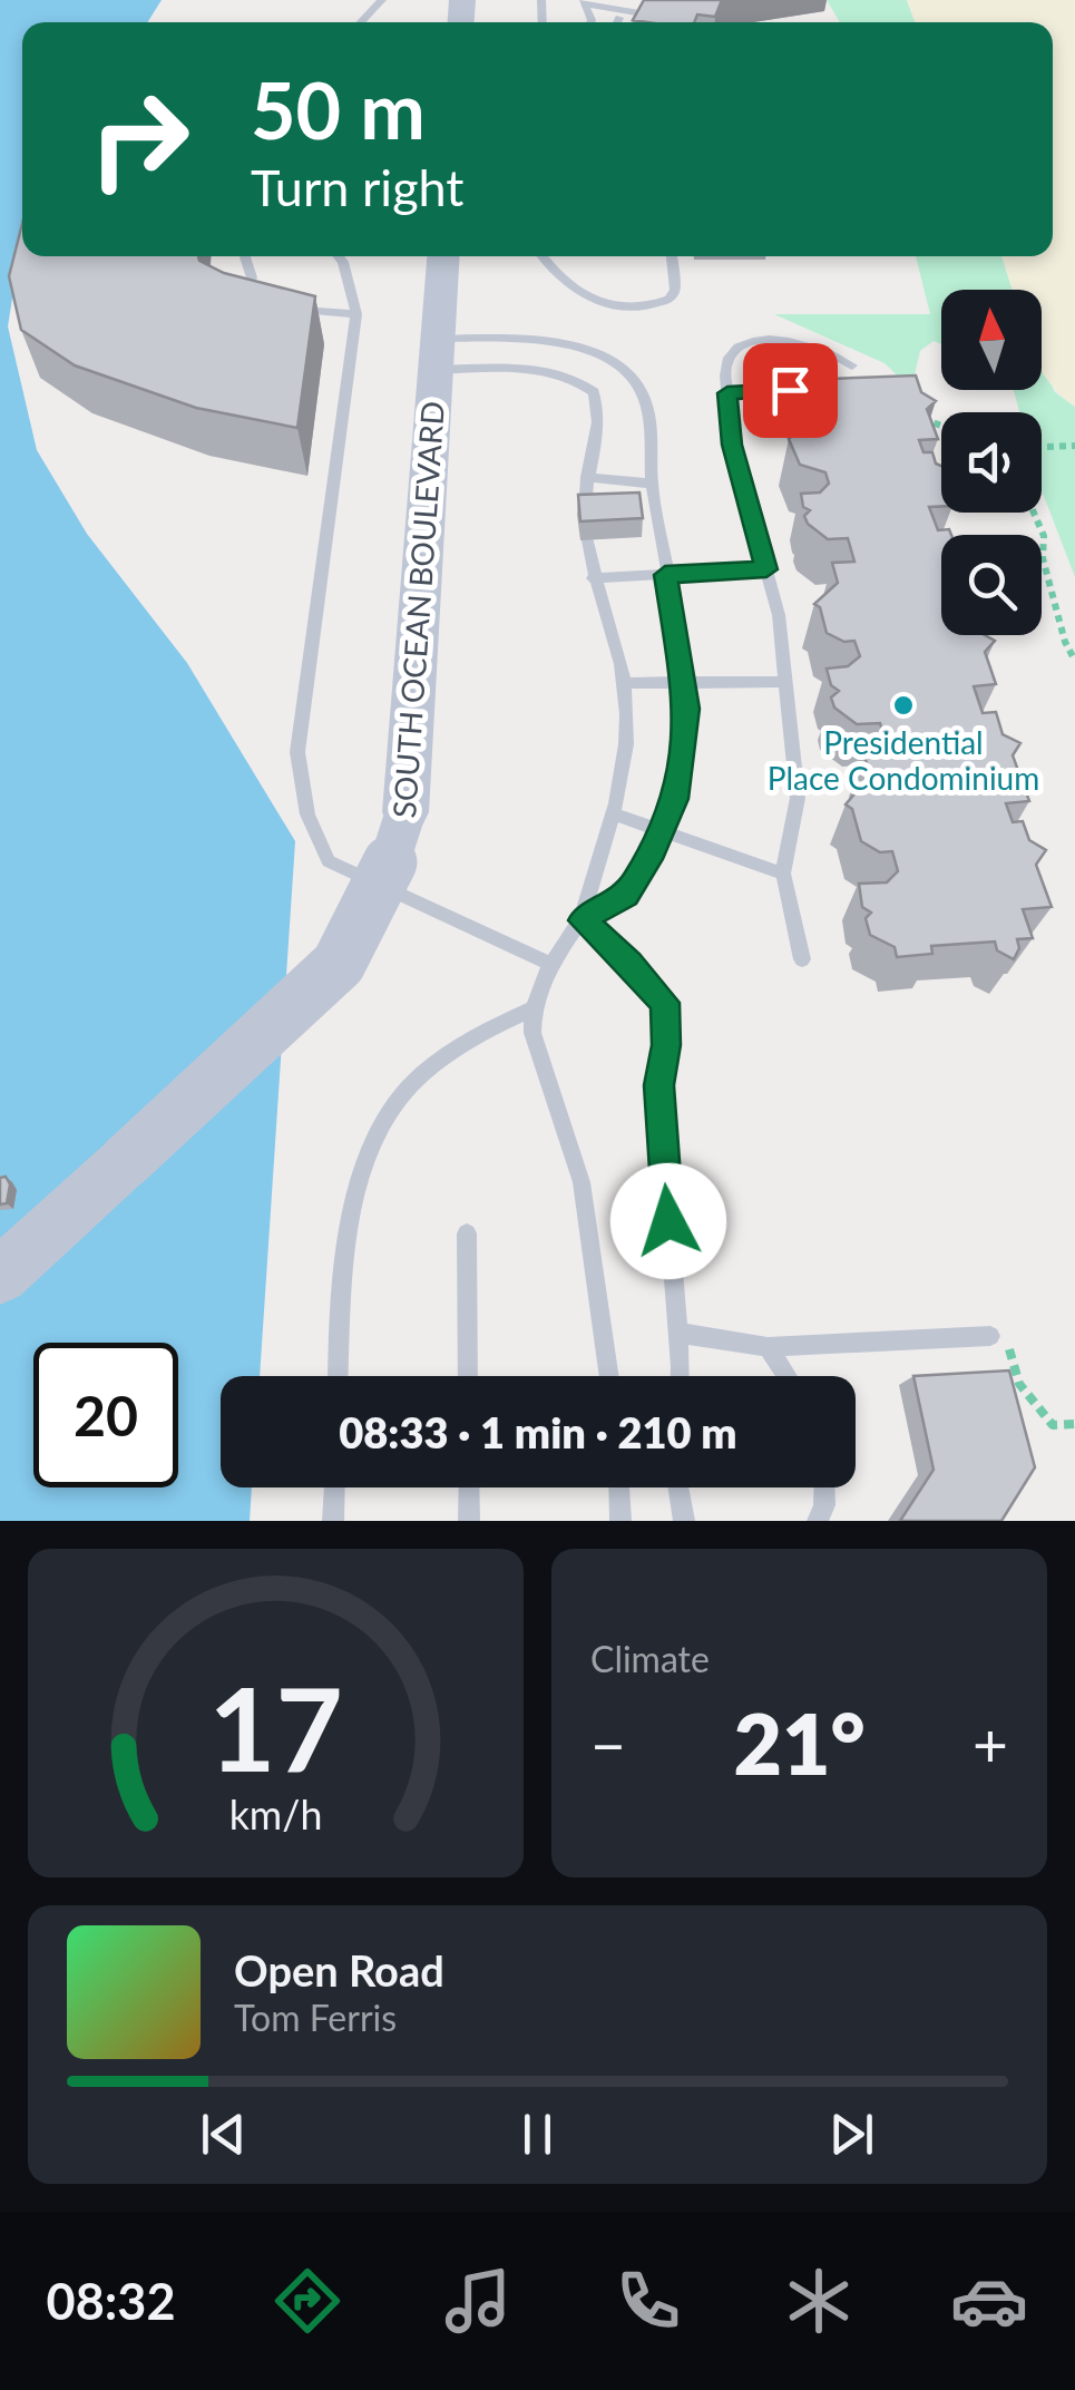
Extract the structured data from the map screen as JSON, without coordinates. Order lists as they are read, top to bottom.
{
  "streets": {
    "main road": ["SOUTH OCEAN BOULEVARD"]
  },
  "places": ["Presidential Place Condominium"],
  "north": "top",
  "page": {
    "turn": ["50 m", "Turn right"],
    "limit": "20",
    "trip": "08:33 · 1 min · 210 m",
    "tile": "Climate",
    "heat": ["−", "21°", "+"],
    "song": ["Open Road", "Tom Ferris"],
    "tabs": "08:32",
    "gauge": ["17", "km/h"]
  }
}
